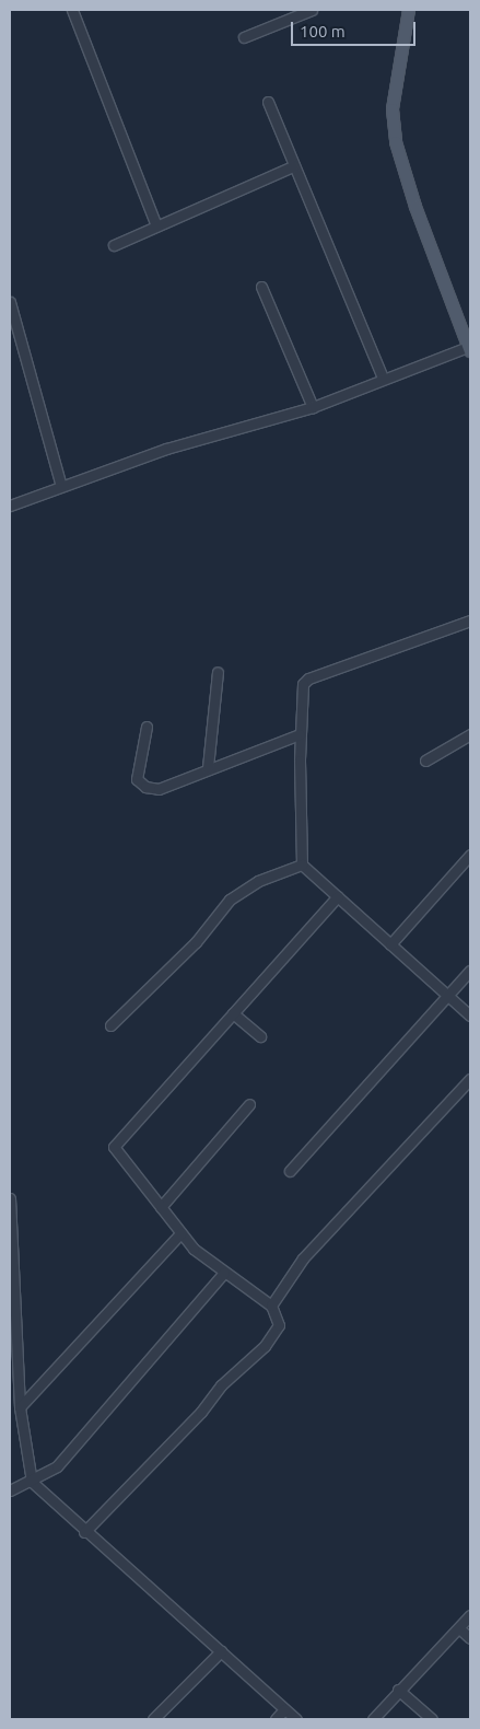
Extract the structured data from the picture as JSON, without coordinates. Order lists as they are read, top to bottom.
{
  "scale_bar": "100 m"
}
